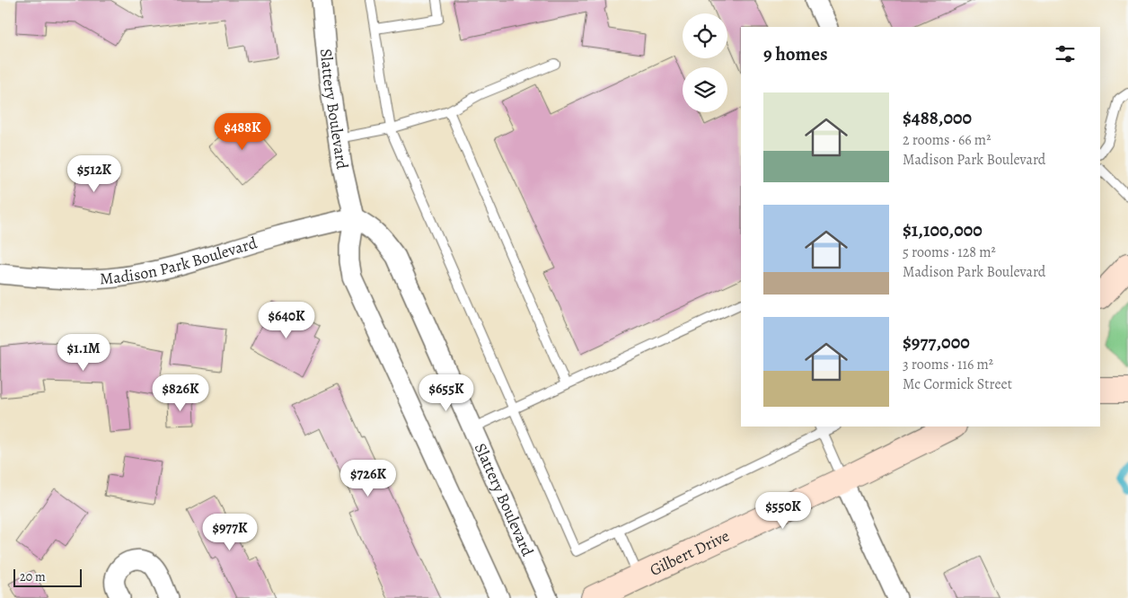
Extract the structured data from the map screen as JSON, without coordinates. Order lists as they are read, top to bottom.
{
  "streets": {
    "street": ["Slattery Boulevard", "Madison Park Boulevard", "Gilbert Drive"]
  },
  "crossings": [
    ["Slattery Boulevard", "Madison Park Boulevard"]
  ],
  "scale_bar": "20 m",
  "page": {
    "heading": "9 homes",
    "list": [
      {
        "name": "$488,000",
        "note": "2 rooms · 66 m² · Madison Park Boulevard"
      },
      {
        "name": "$1,100,000",
        "note": "5 rooms · 128 m² · Madison Park Boulevard"
      },
      {
        "name": "$977,000",
        "note": "3 rooms · 116 m² · Mc Cormick Street"
      }
    ],
    "price": [
      "$488K",
      "$512K",
      "$640K",
      "$1.1M",
      "$826K",
      "$655K",
      "$726K",
      "$550K",
      "$977K"
    ],
    "scale": "20 m"
  }
}
